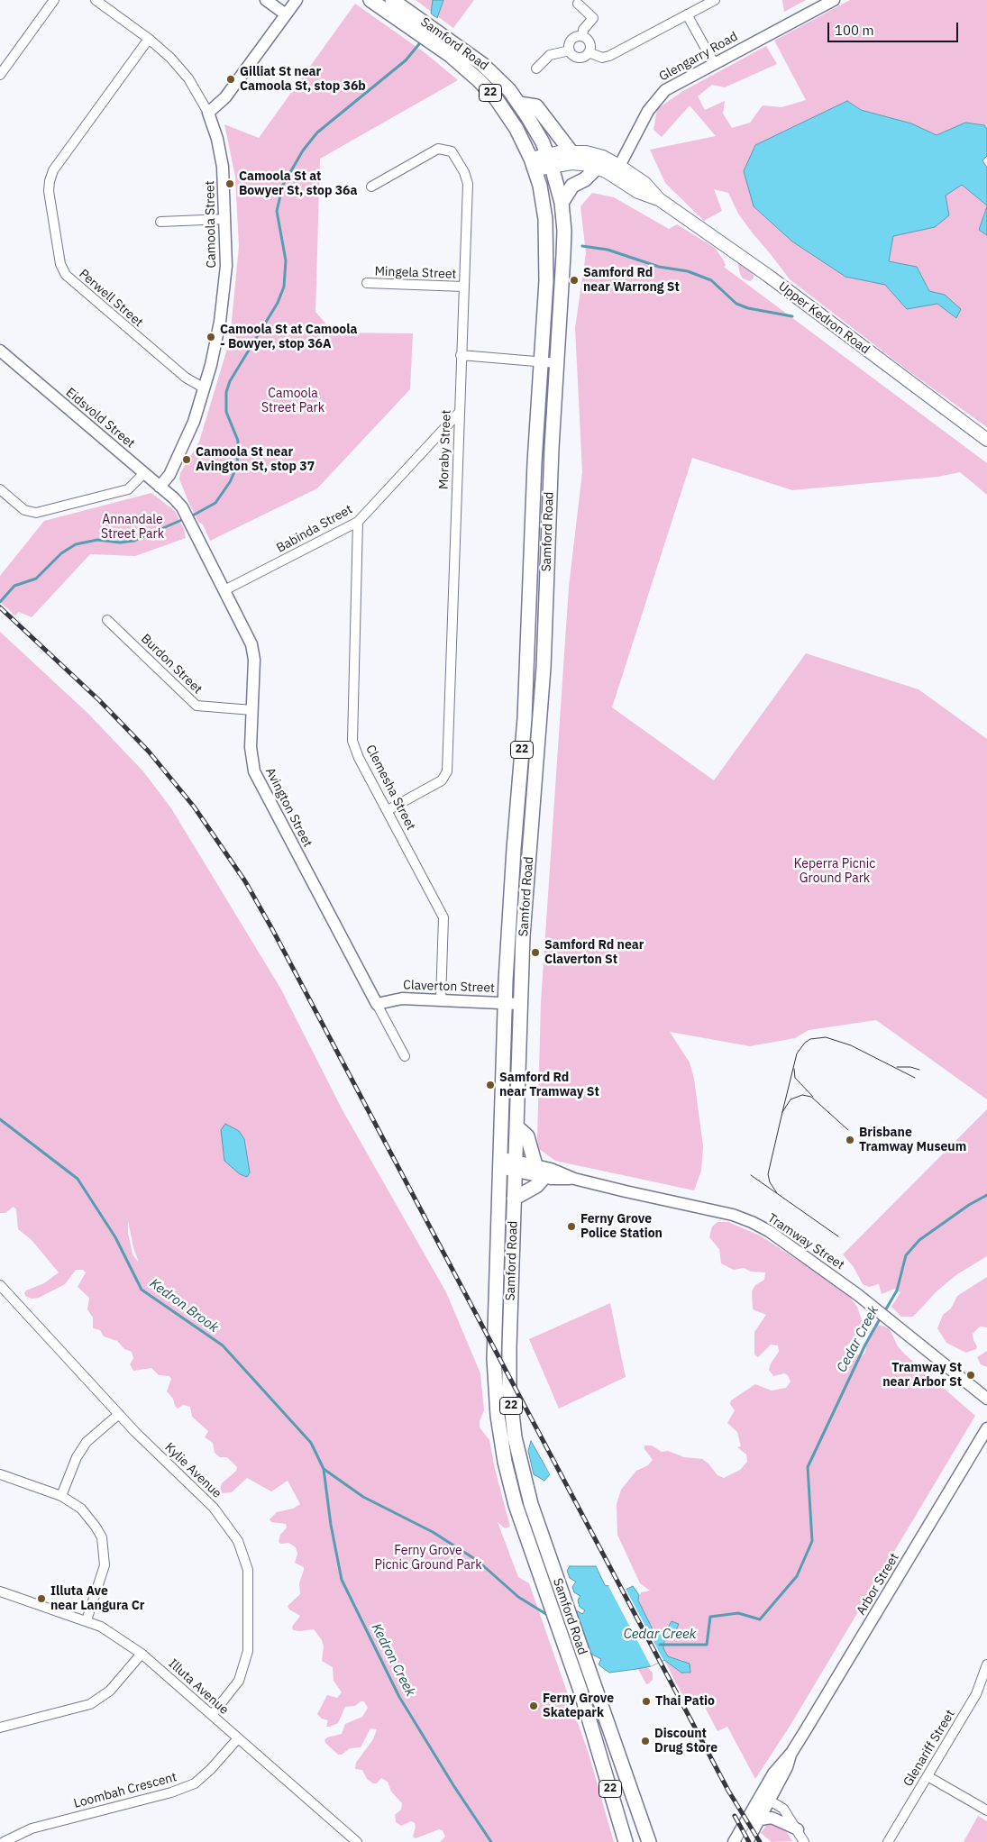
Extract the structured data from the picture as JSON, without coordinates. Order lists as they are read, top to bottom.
{
  "streets": {
    "main road": ["Samford Road", "22", "Upper Kedron Road"],
    "street": [
      "Glengarry Road",
      "Camoola Street",
      "Mingela Street",
      "Perwell Street",
      "Eidsvold Street",
      "Moraby Street",
      "Babinda Street",
      "Burdon Street",
      "Clemesha Street",
      "Avington Street",
      "Claverton Street",
      "Tramway Street",
      "Kylie Avenue",
      "Arbor Street",
      "Illuta Avenue",
      "Glenariff Street",
      "Loombah Crescent"
    ]
  },
  "crossings": [
    ["Samford Road", "Upper Kedron Road"],
    ["Samford Road", "Claverton Street"],
    ["Samford Road", "Tramway Street"],
    ["Glengarry Road", "Upper Kedron Road"],
    ["Camoola Street", "Perwell Street"],
    ["Camoola Street", "Eidsvold Street"],
    ["Mingela Street", "Moraby Street"],
    ["Eidsvold Street", "Avington Street"],
    ["Moraby Street", "Babinda Street"],
    ["Moraby Street", "Clemesha Street"],
    ["Babinda Street", "Clemesha Street"],
    ["Babinda Street", "Avington Street"],
    ["Burdon Street", "Avington Street"],
    ["Clemesha Street", "Claverton Street"],
    ["Avington Street", "Claverton Street"],
    ["Kylie Avenue", "Illuta Avenue"],
    ["Illuta Avenue", "Loombah Crescent"]
  ],
  "water": ["Kedron Brook", "Cedar Creek", "Kedron Creek"],
  "parks": [
    "Camoola Street Park",
    "Annandale Street Park",
    "Keperra Picnic Ground Park",
    "Ferny Grove Picnic Ground Park"
  ],
  "places": [
    "Gilliat St near Camoola St, stop 36b",
    "Camoola St at Bowyer St, stop 36a",
    "Samford Rd near Warrong St",
    "Camoola St at Camoola - Bowyer, stop 36A",
    "Camoola St near Avington St, stop 37",
    "Samford Rd near Claverton St",
    "Samford Rd near Tramway St",
    "Brisbane Tramway Museum",
    "Ferny Grove Police Station",
    "Tramway St near Arbor St",
    "Illuta Ave near Langura Cr",
    "Thai Patio",
    "Ferny Grove Skatepark",
    "Discount Drug Store"
  ],
  "scale_bar": "100 m"
}
